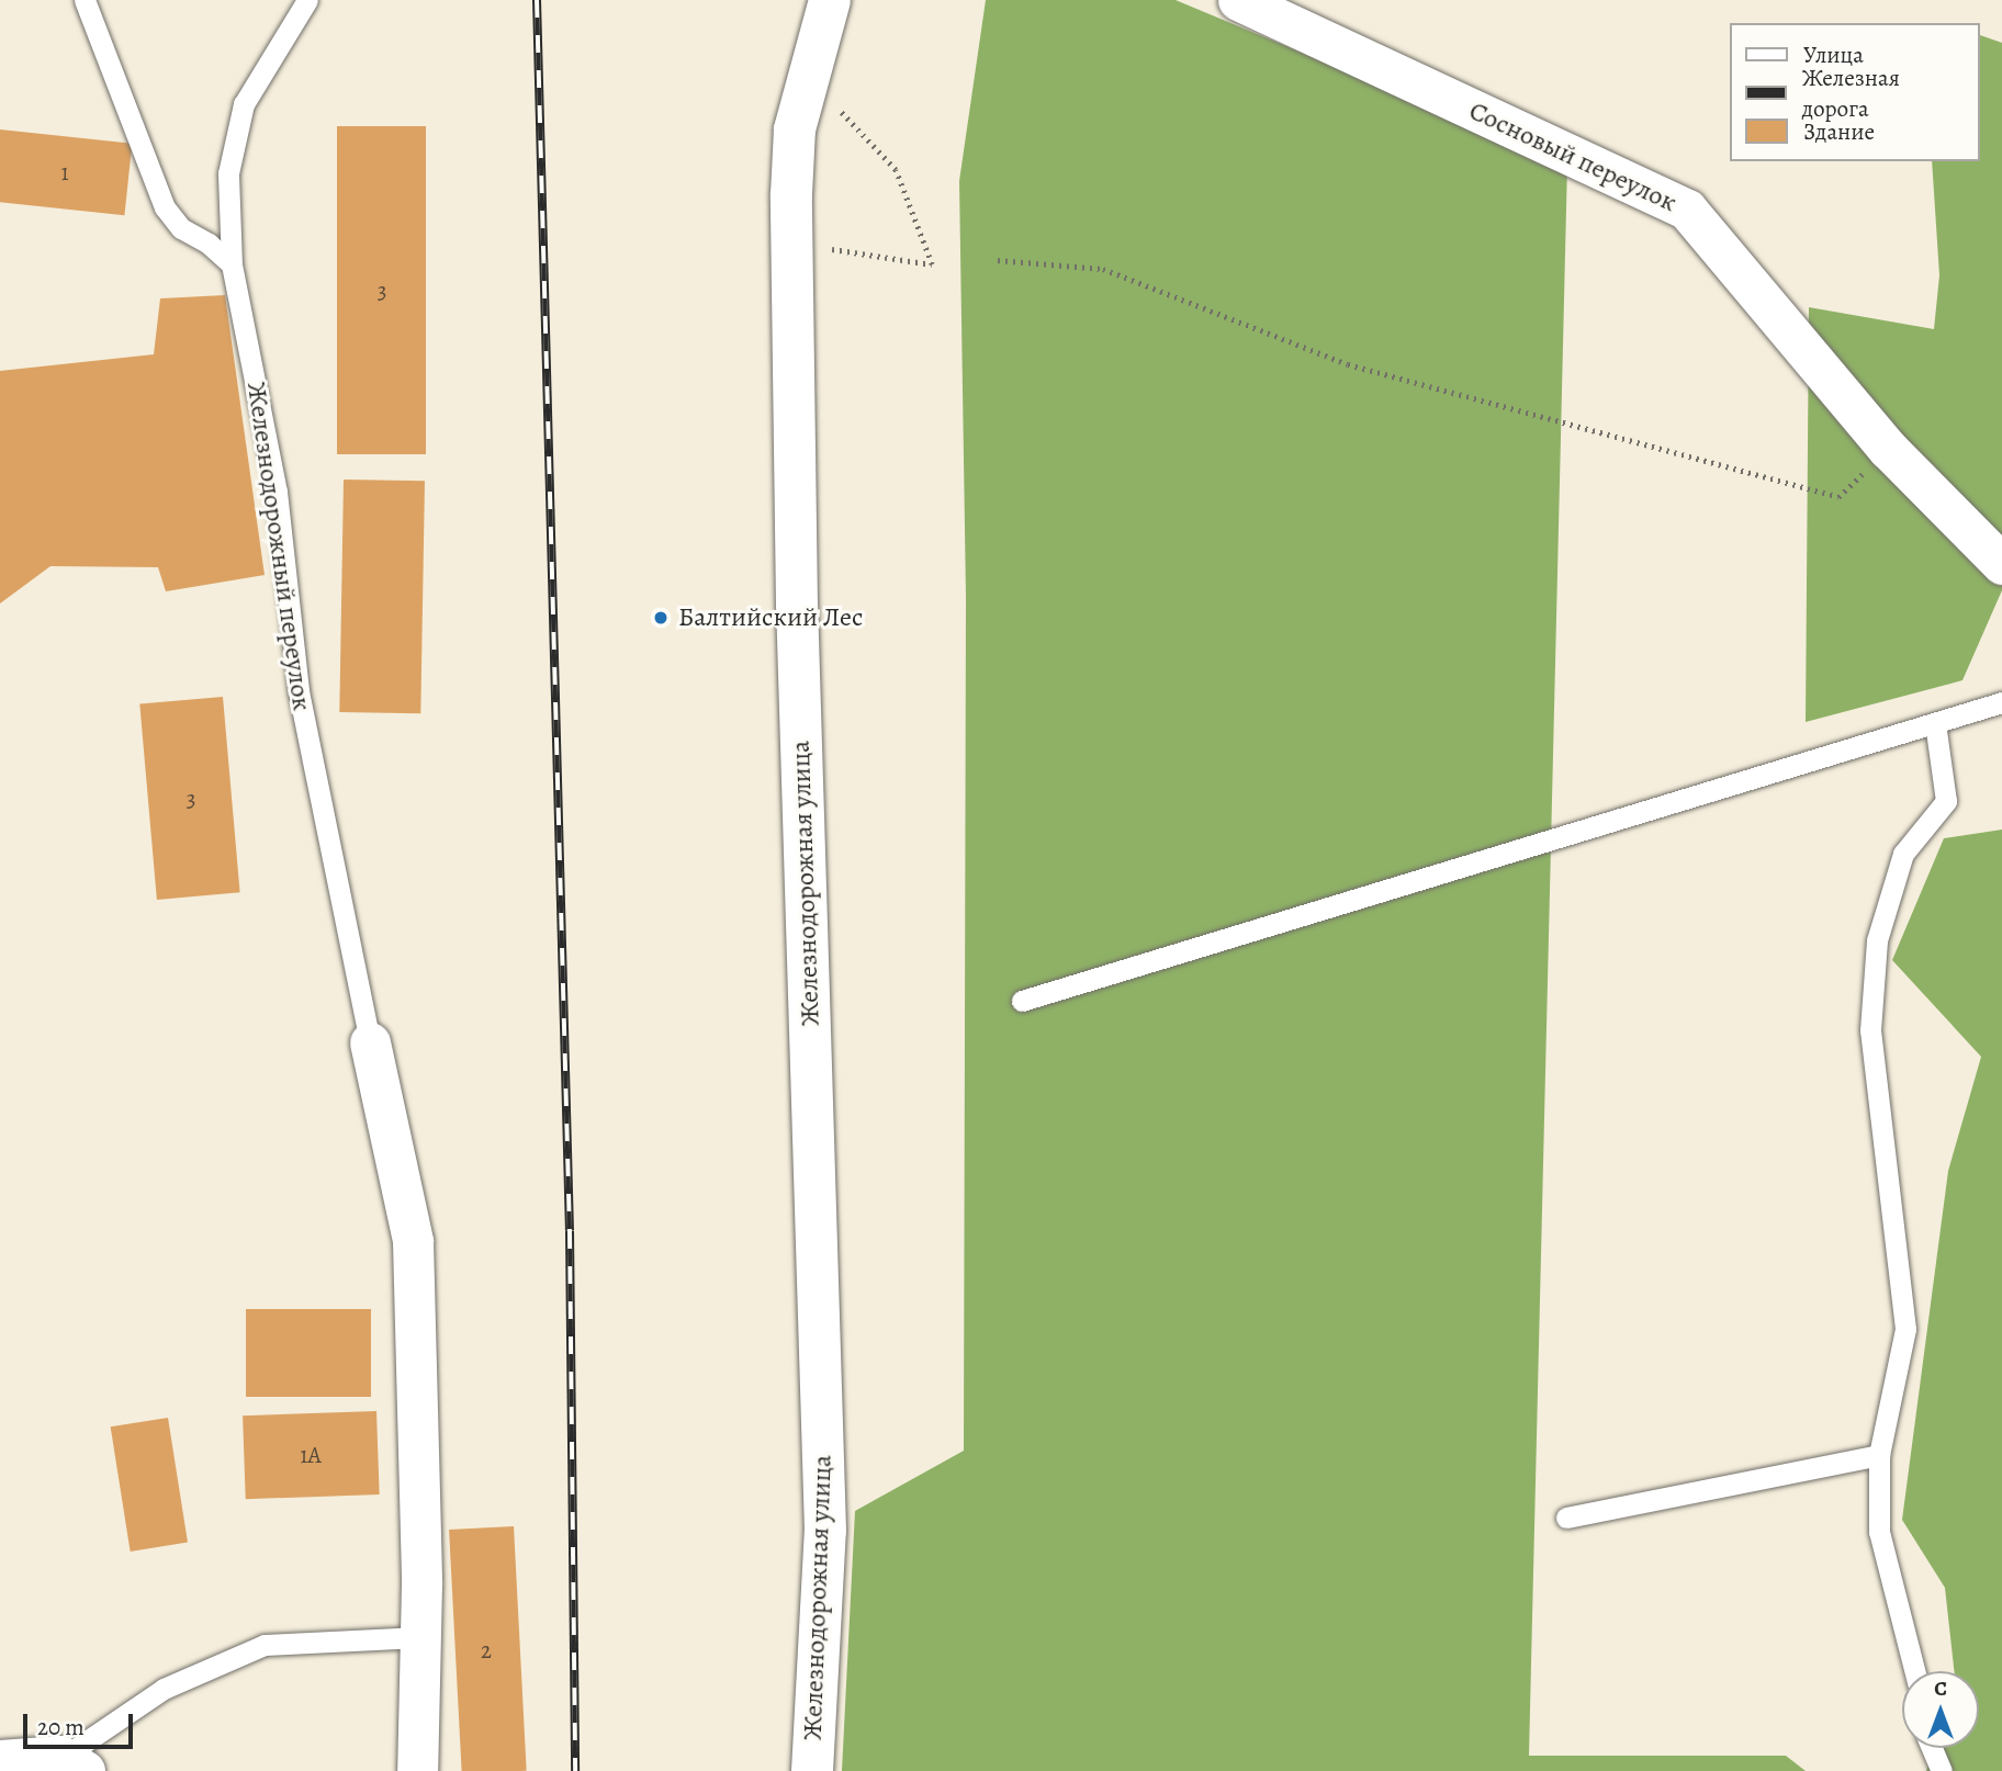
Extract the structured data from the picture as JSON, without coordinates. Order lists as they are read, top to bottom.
{
  "streets": {
    "street": ["Сосновый переулок", "Железнодорожная улица"],
    "lane": ["Железнодорожный переулок"]
  },
  "places": ["Балтийский Лес"],
  "house_numbers": [
    "1",
    "3",
    "3",
    "1А",
    "2"
  ],
  "legend": ["Улица", "Железная дорога", "Здание"],
  "scale_bar": "20 m",
  "north": "top"
}
